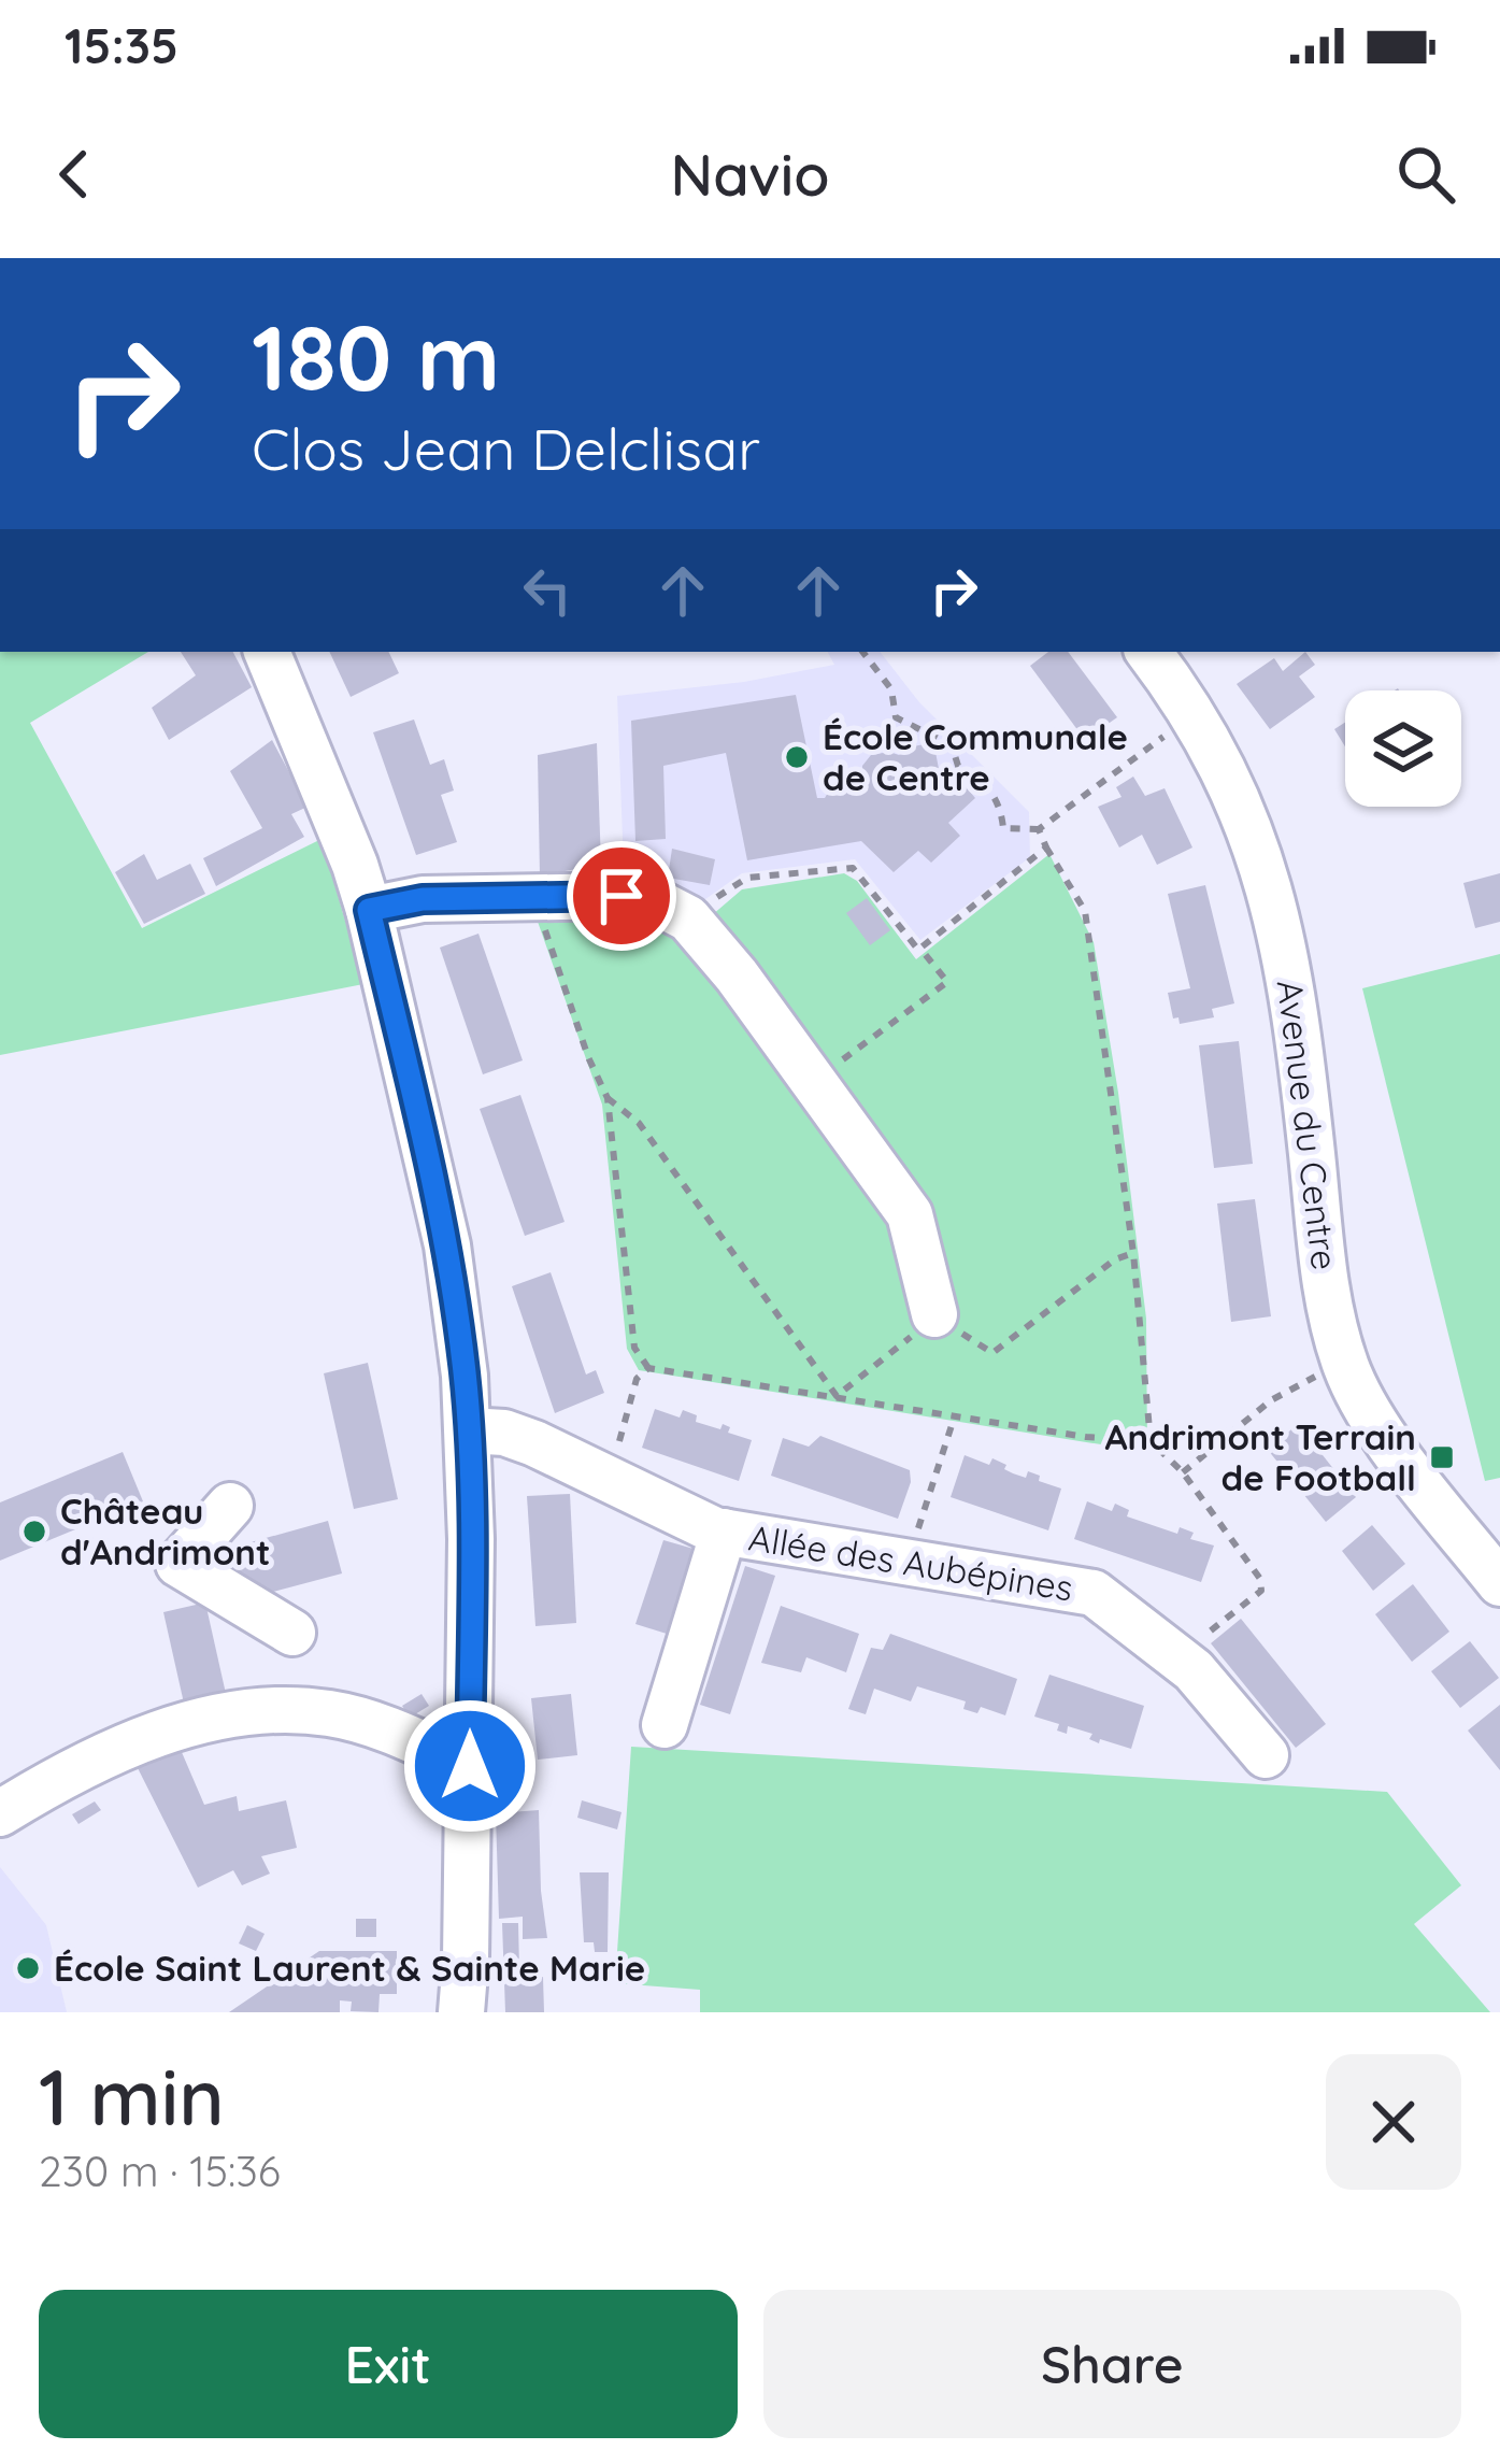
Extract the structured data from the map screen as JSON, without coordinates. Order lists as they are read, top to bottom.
{
  "streets": {
    "street": ["Avenue du Centre", "Allée des Aubépines"]
  },
  "places": {
    "other": ["École Communale de Centre", "Château d'Andrimont", "École Saint Laurent & Sainte Marie"],
    "transit": ["Andrimont Terrain de Football"]
  },
  "page": {
    "status": "15:35",
    "header": "Navio",
    "turn": ["180 m", "Clos Jean Delclisar"],
    "heading": ["1 min", "230 m · 15:36"],
    "buttons": ["Exit", "Share"]
  }
}
